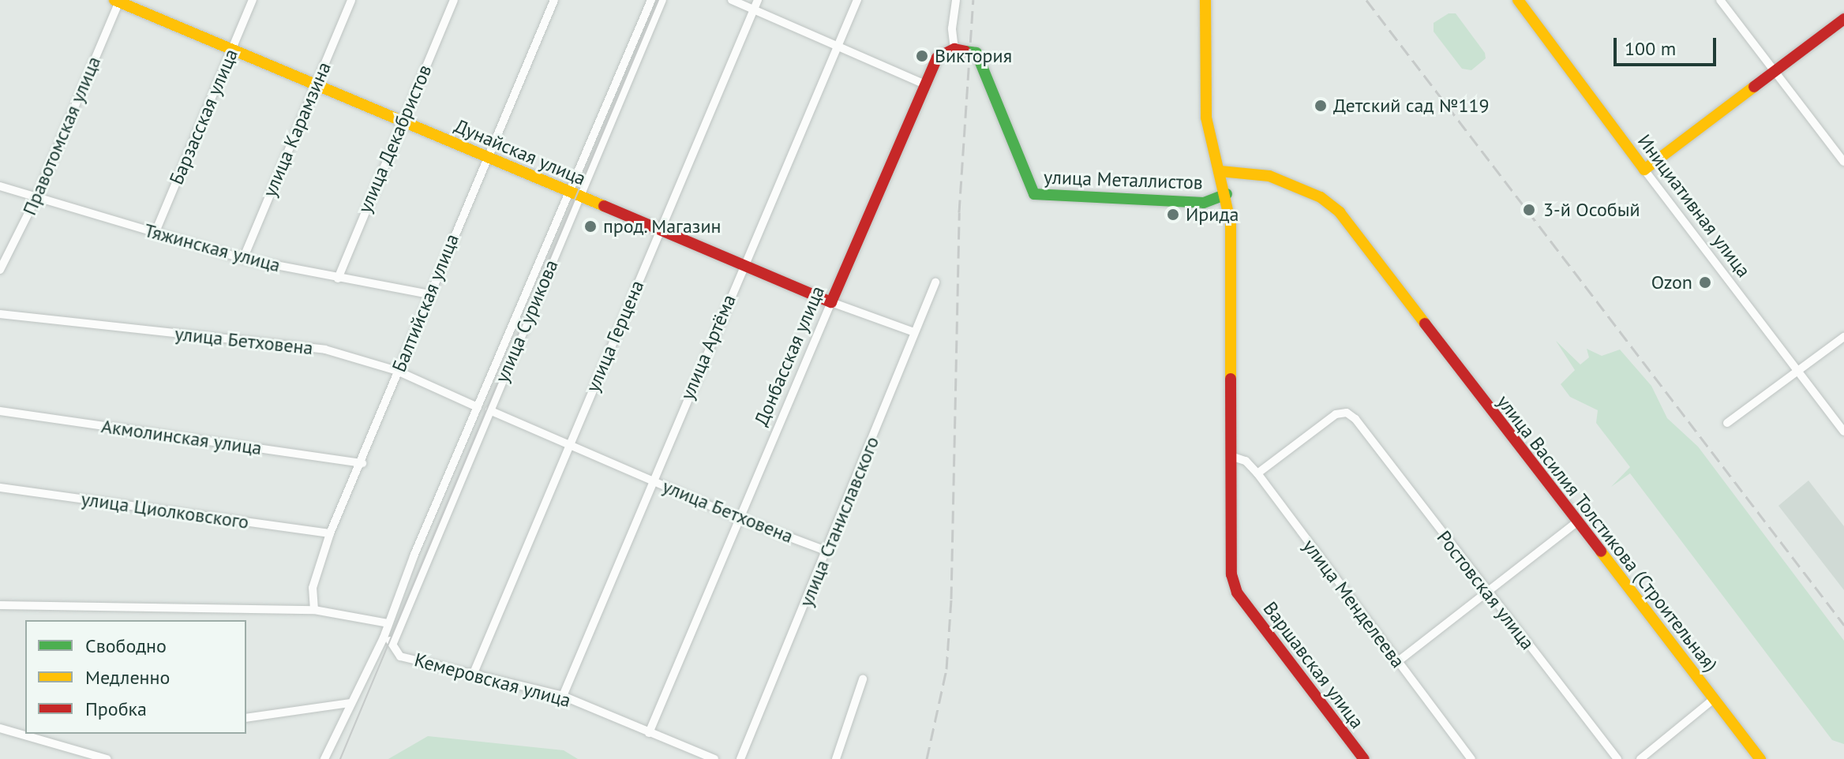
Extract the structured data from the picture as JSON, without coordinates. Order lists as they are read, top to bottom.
{
  "streets": {
    "main road": [
      "Дунайская улица",
      "улица Металлистов",
      "Инициативная улица",
      "Донбасская улица",
      "улица Василия Толстикова (Строительная)",
      "Варшавская улица"
    ],
    "street": [
      "Барзасская улица",
      "улица Карамзина",
      "Правотомская улица",
      "улица Декабристов",
      "Тяжинская улица",
      "Балтийская улица",
      "улица Сурикова",
      "улица Герцена",
      "улица Бетховена",
      "улица Артёма",
      "Акмолинская улица",
      "улица Циолковского",
      "улица Станиславского",
      "Ростовская улица",
      "улица Менделеева",
      "Кемеровская улица"
    ]
  },
  "crossings": [
    ["Барзасская улица", "Дунайская улица"],
    ["Барзасская улица", "Тяжинская улица"],
    ["улица Карамзина", "Дунайская улица"],
    ["улица Карамзина", "Тяжинская улица"],
    ["Правотомская улица", "Дунайская улица"],
    ["Правотомская улица", "Тяжинская улица"],
    ["улица Декабристов", "Дунайская улица"],
    ["улица Декабристов", "Тяжинская улица"],
    ["Дунайская улица", "Балтийская улица"],
    ["Дунайская улица", "улица Сурикова"],
    ["Дунайская улица", "улица Герцена"],
    ["Дунайская улица", "улица Артёма"],
    ["Дунайская улица", "Донбасская улица"],
    ["Дунайская улица", "улица Станиславского"],
    ["улица Металлистов", "Донбасская улица"],
    ["улица Металлистов", "улица Василия Толстикова (Строительная)"],
    ["Тяжинская улица", "Балтийская улица"],
    ["Балтийская улица", "улица Бетховена"],
    ["Балтийская улица", "Акмолинская улица"],
    ["Балтийская улица", "улица Циолковского"],
    ["улица Сурикова", "улица Бетховена"],
    ["улица Сурикова", "Кемеровская улица"],
    ["улица Герцена", "улица Бетховена"],
    ["улица Герцена", "Кемеровская улица"],
    ["улица Бетховена", "улица Артёма"],
    ["улица Бетховена", "Донбасская улица"],
    ["улица Бетховена", "улица Станиславского"],
    ["улица Артёма", "Кемеровская улица"],
    ["Донбасская улица", "Кемеровская улица"],
    ["Ростовская улица", "улица Менделеева"],
    ["улица Менделеева", "Варшавская улица"]
  ],
  "places": [
    "Виктория",
    "Детский сад №119",
    "3-й Особый",
    "Ирида",
    "прод. Магазин",
    "Ozon"
  ],
  "legend": ["Свободно", "Медленно", "Пробка"],
  "scale_bar": "100 m"
}
